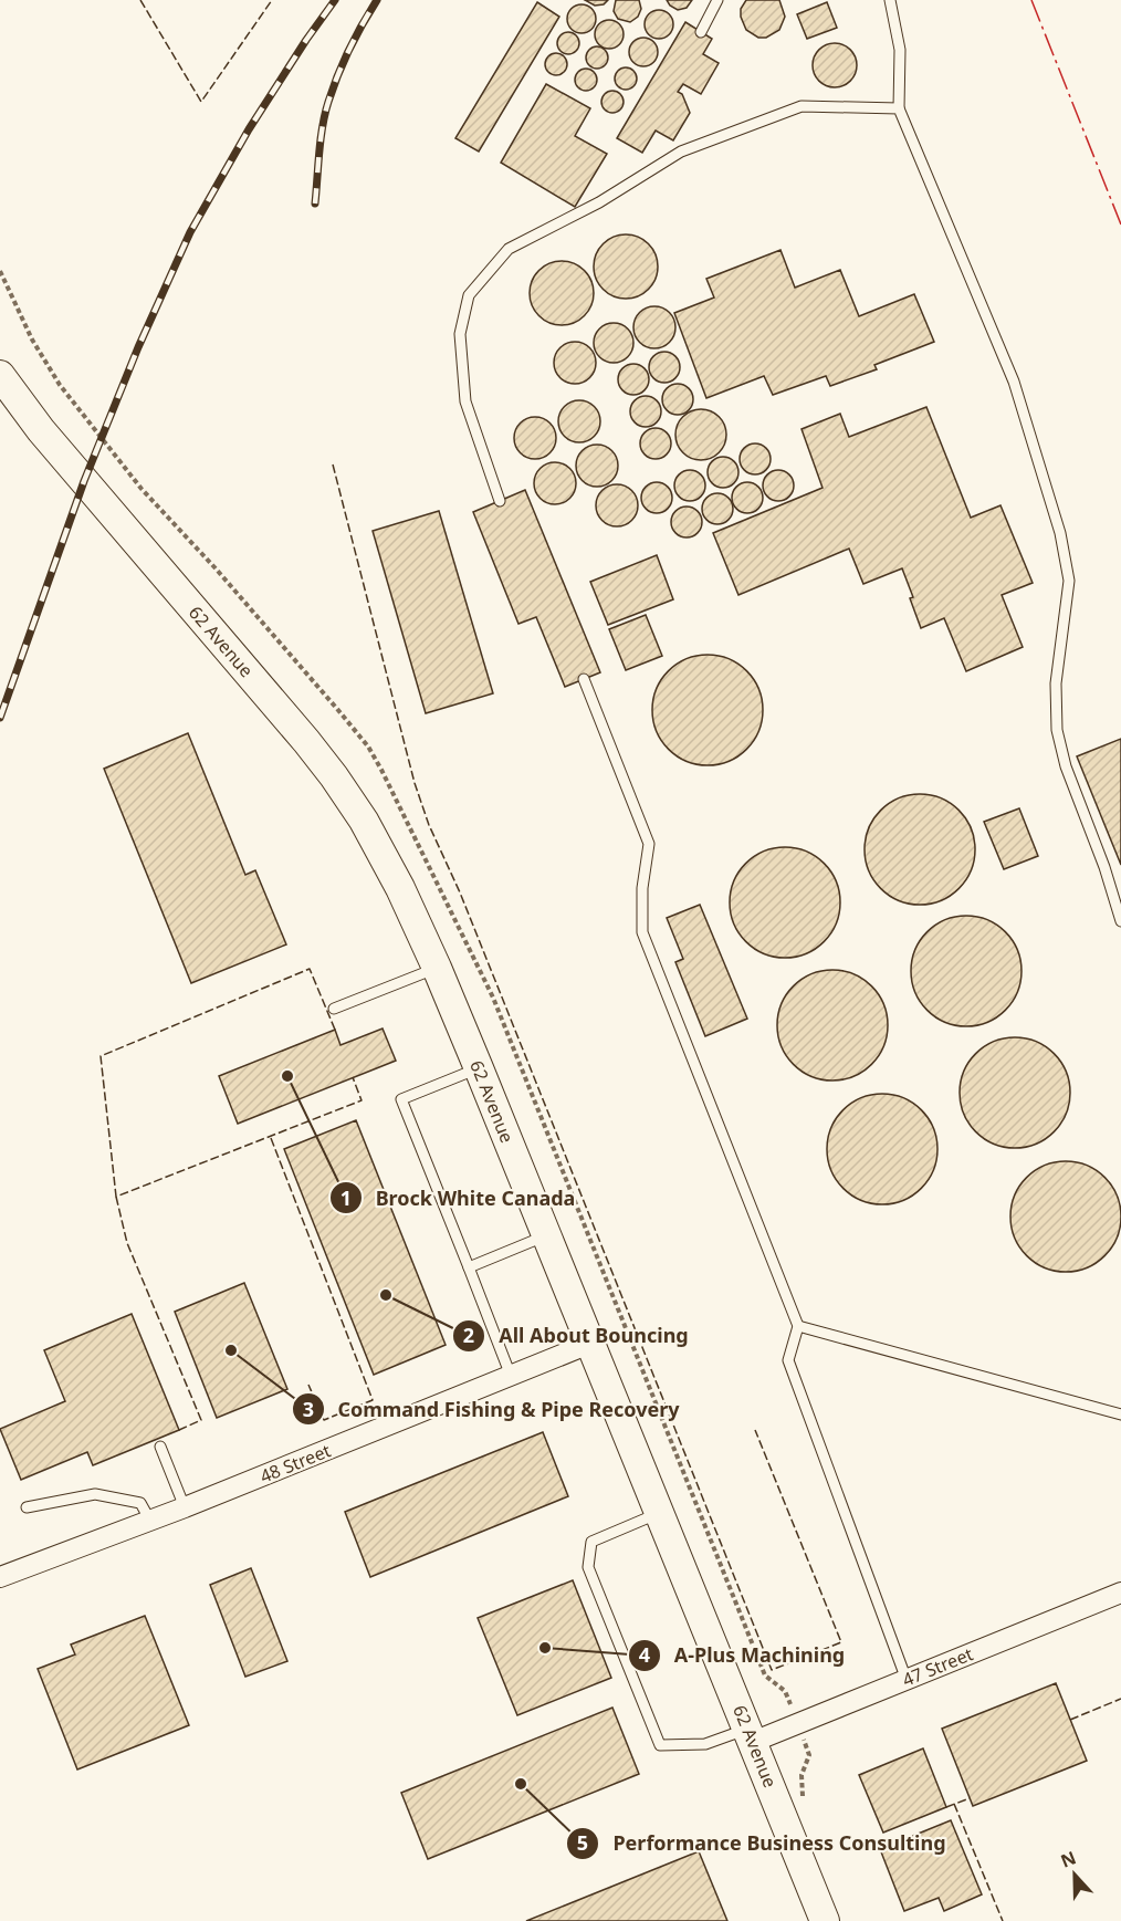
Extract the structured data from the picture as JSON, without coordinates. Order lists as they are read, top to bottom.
{
  "streets": {
    "main road": ["62 Avenue"],
    "street": ["48 Street", "47 Street"]
  },
  "crossings": [
    ["62 Avenue", "48 Street"],
    ["62 Avenue", "47 Street"]
  ],
  "places": [
    "Brock White Canada",
    "All About Bouncing",
    "Command Fishing & Pipe Recovery",
    "A-Plus Machining",
    "Performance Business Consulting"
  ],
  "north": "top"
}
